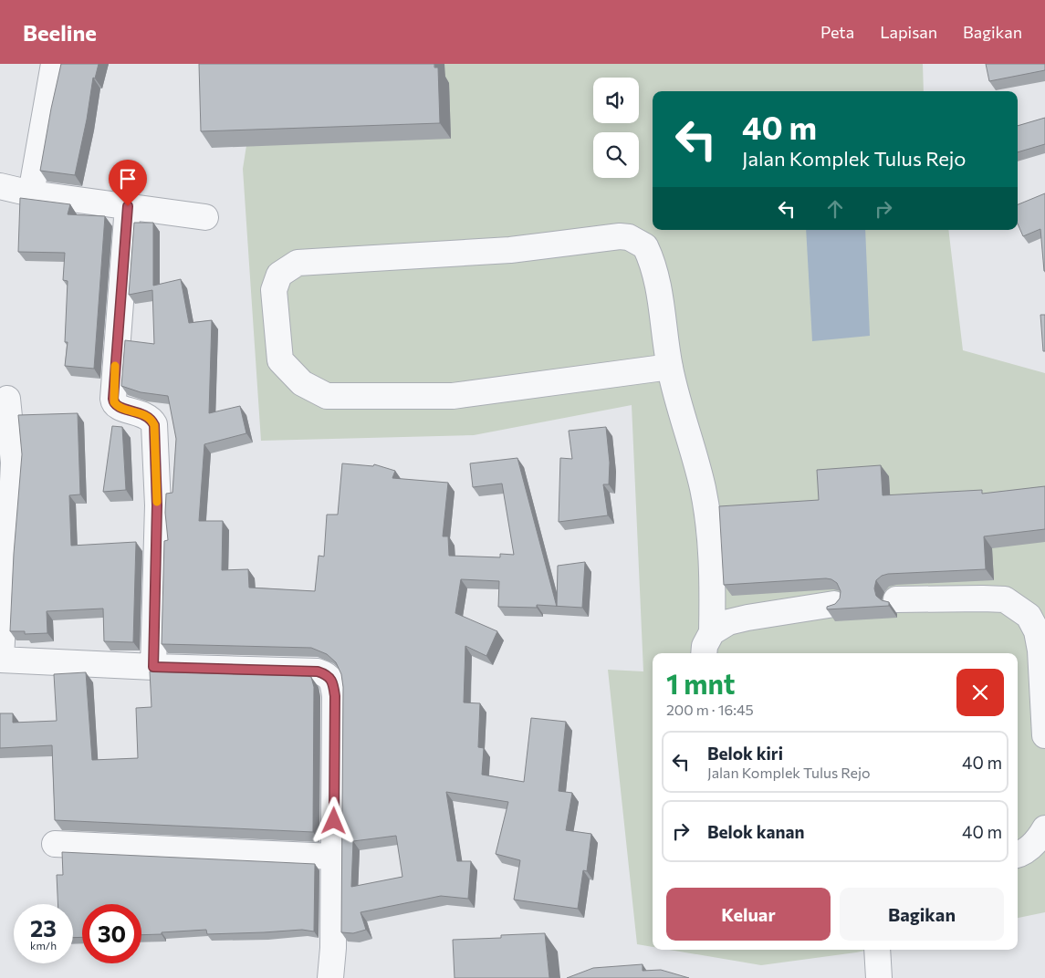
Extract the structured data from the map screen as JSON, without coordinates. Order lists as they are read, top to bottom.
{
  "page": {
    "header": "Beeline",
    "nav": ["Peta", "Lapisan", "Bagikan"],
    "turn": ["40 m", "Jalan Komplek Tulus Rejo"],
    "heading": ["1 mnt", "200 m · 16:45"],
    "list": [
      {
        "name": "Belok kiri",
        "note": "Jalan Komplek Tulus Rejo",
        "value": "40 m"
      },
      {
        "name": "Belok kanan",
        "value": "40 m"
      }
    ],
    "buttons": ["Keluar", "Bagikan"],
    "speed": "23 km/h",
    "limit": "30"
  }
}
